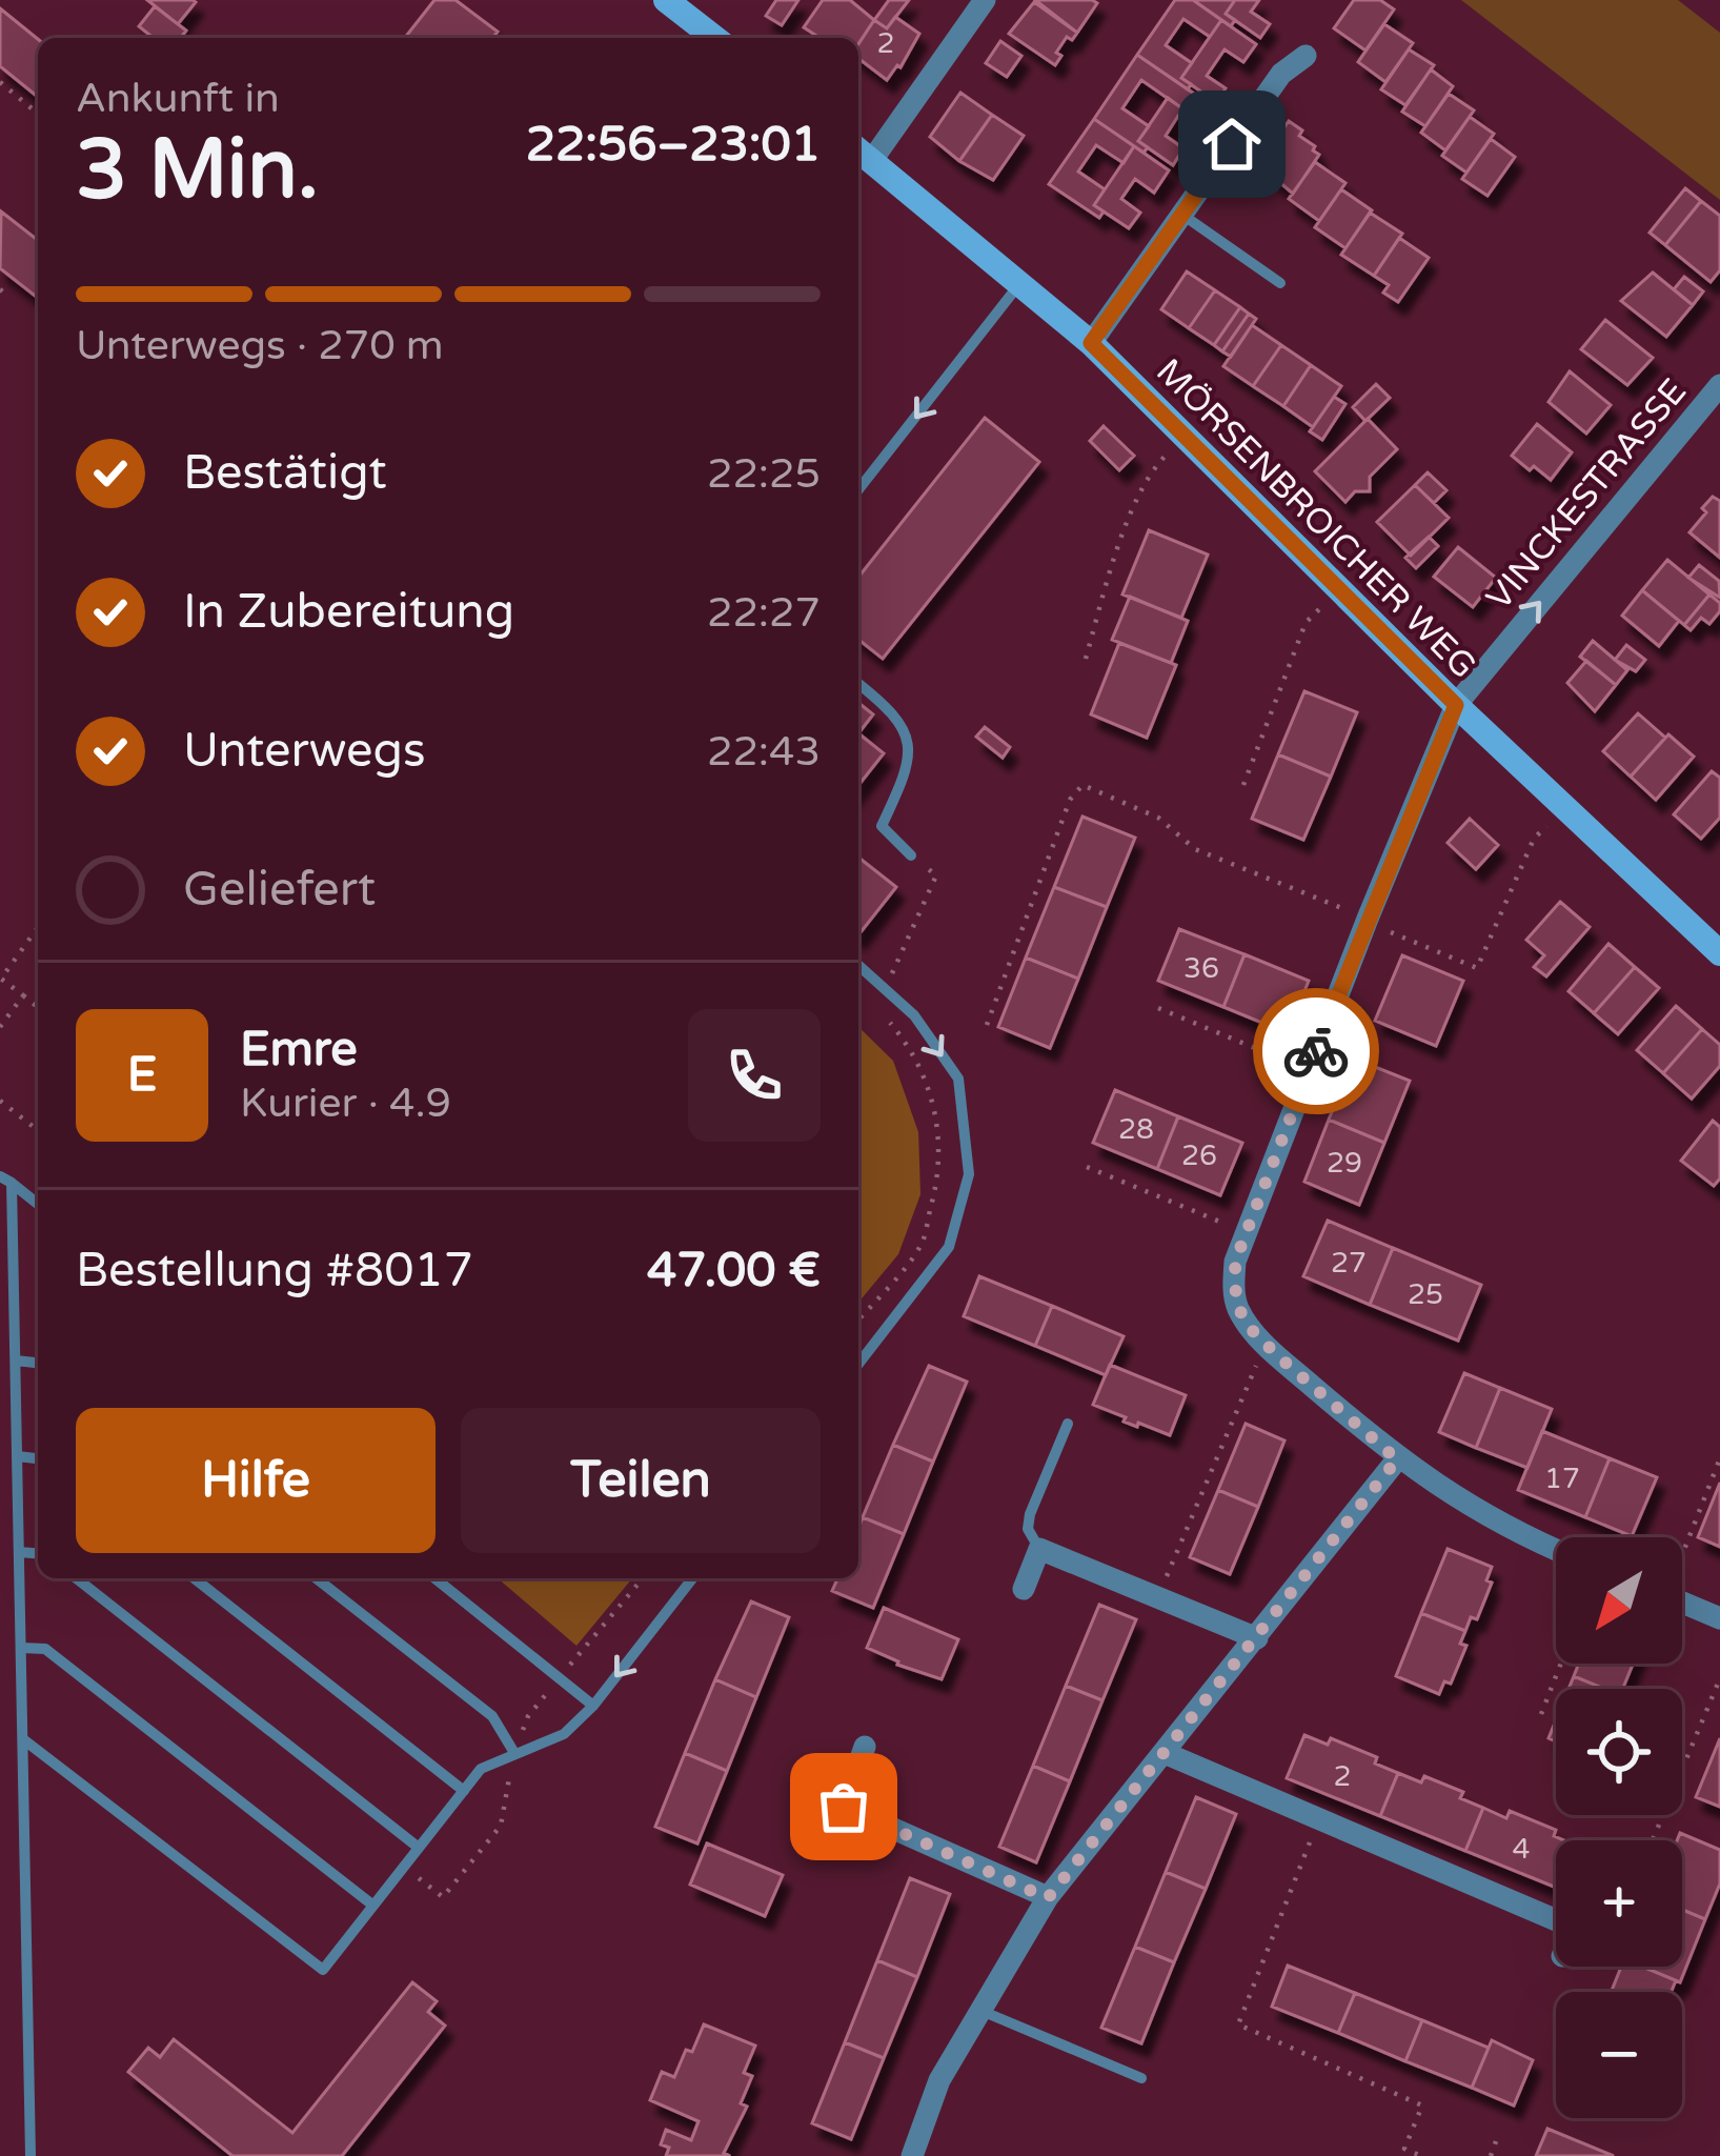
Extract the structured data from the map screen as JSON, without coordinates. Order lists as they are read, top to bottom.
{
  "streets": {
    "street": ["VINCKESTRASSE", "MÖRSENBROICHER WEG"]
  },
  "crossings": [
    ["VINCKESTRASSE", "MÖRSENBROICHER WEG"]
  ],
  "house_numbers": [
    "2",
    "36",
    "28",
    "26",
    "29",
    "27",
    "25",
    "17",
    "2",
    "4"
  ],
  "north": "bottom left",
  "page": {
    "heading": ["3 Min.", "Ankunft in", "22:56–23:01"],
    "panel": [
      "Emre",
      "Kurier · 4.9",
      "Bestellung #8017",
      "47.00 €"
    ],
    "bar": "Unterwegs · 270 m",
    "list": [
      ["Bestätigt", "22:25"],
      ["In Zubereitung", "22:27"],
      ["Unterwegs", "22:43"],
      "Geliefert"
    ],
    "round": "E",
    "buttons": ["Hilfe", "Teilen"],
    "map_buttons": ["+", "−"]
  }
}
